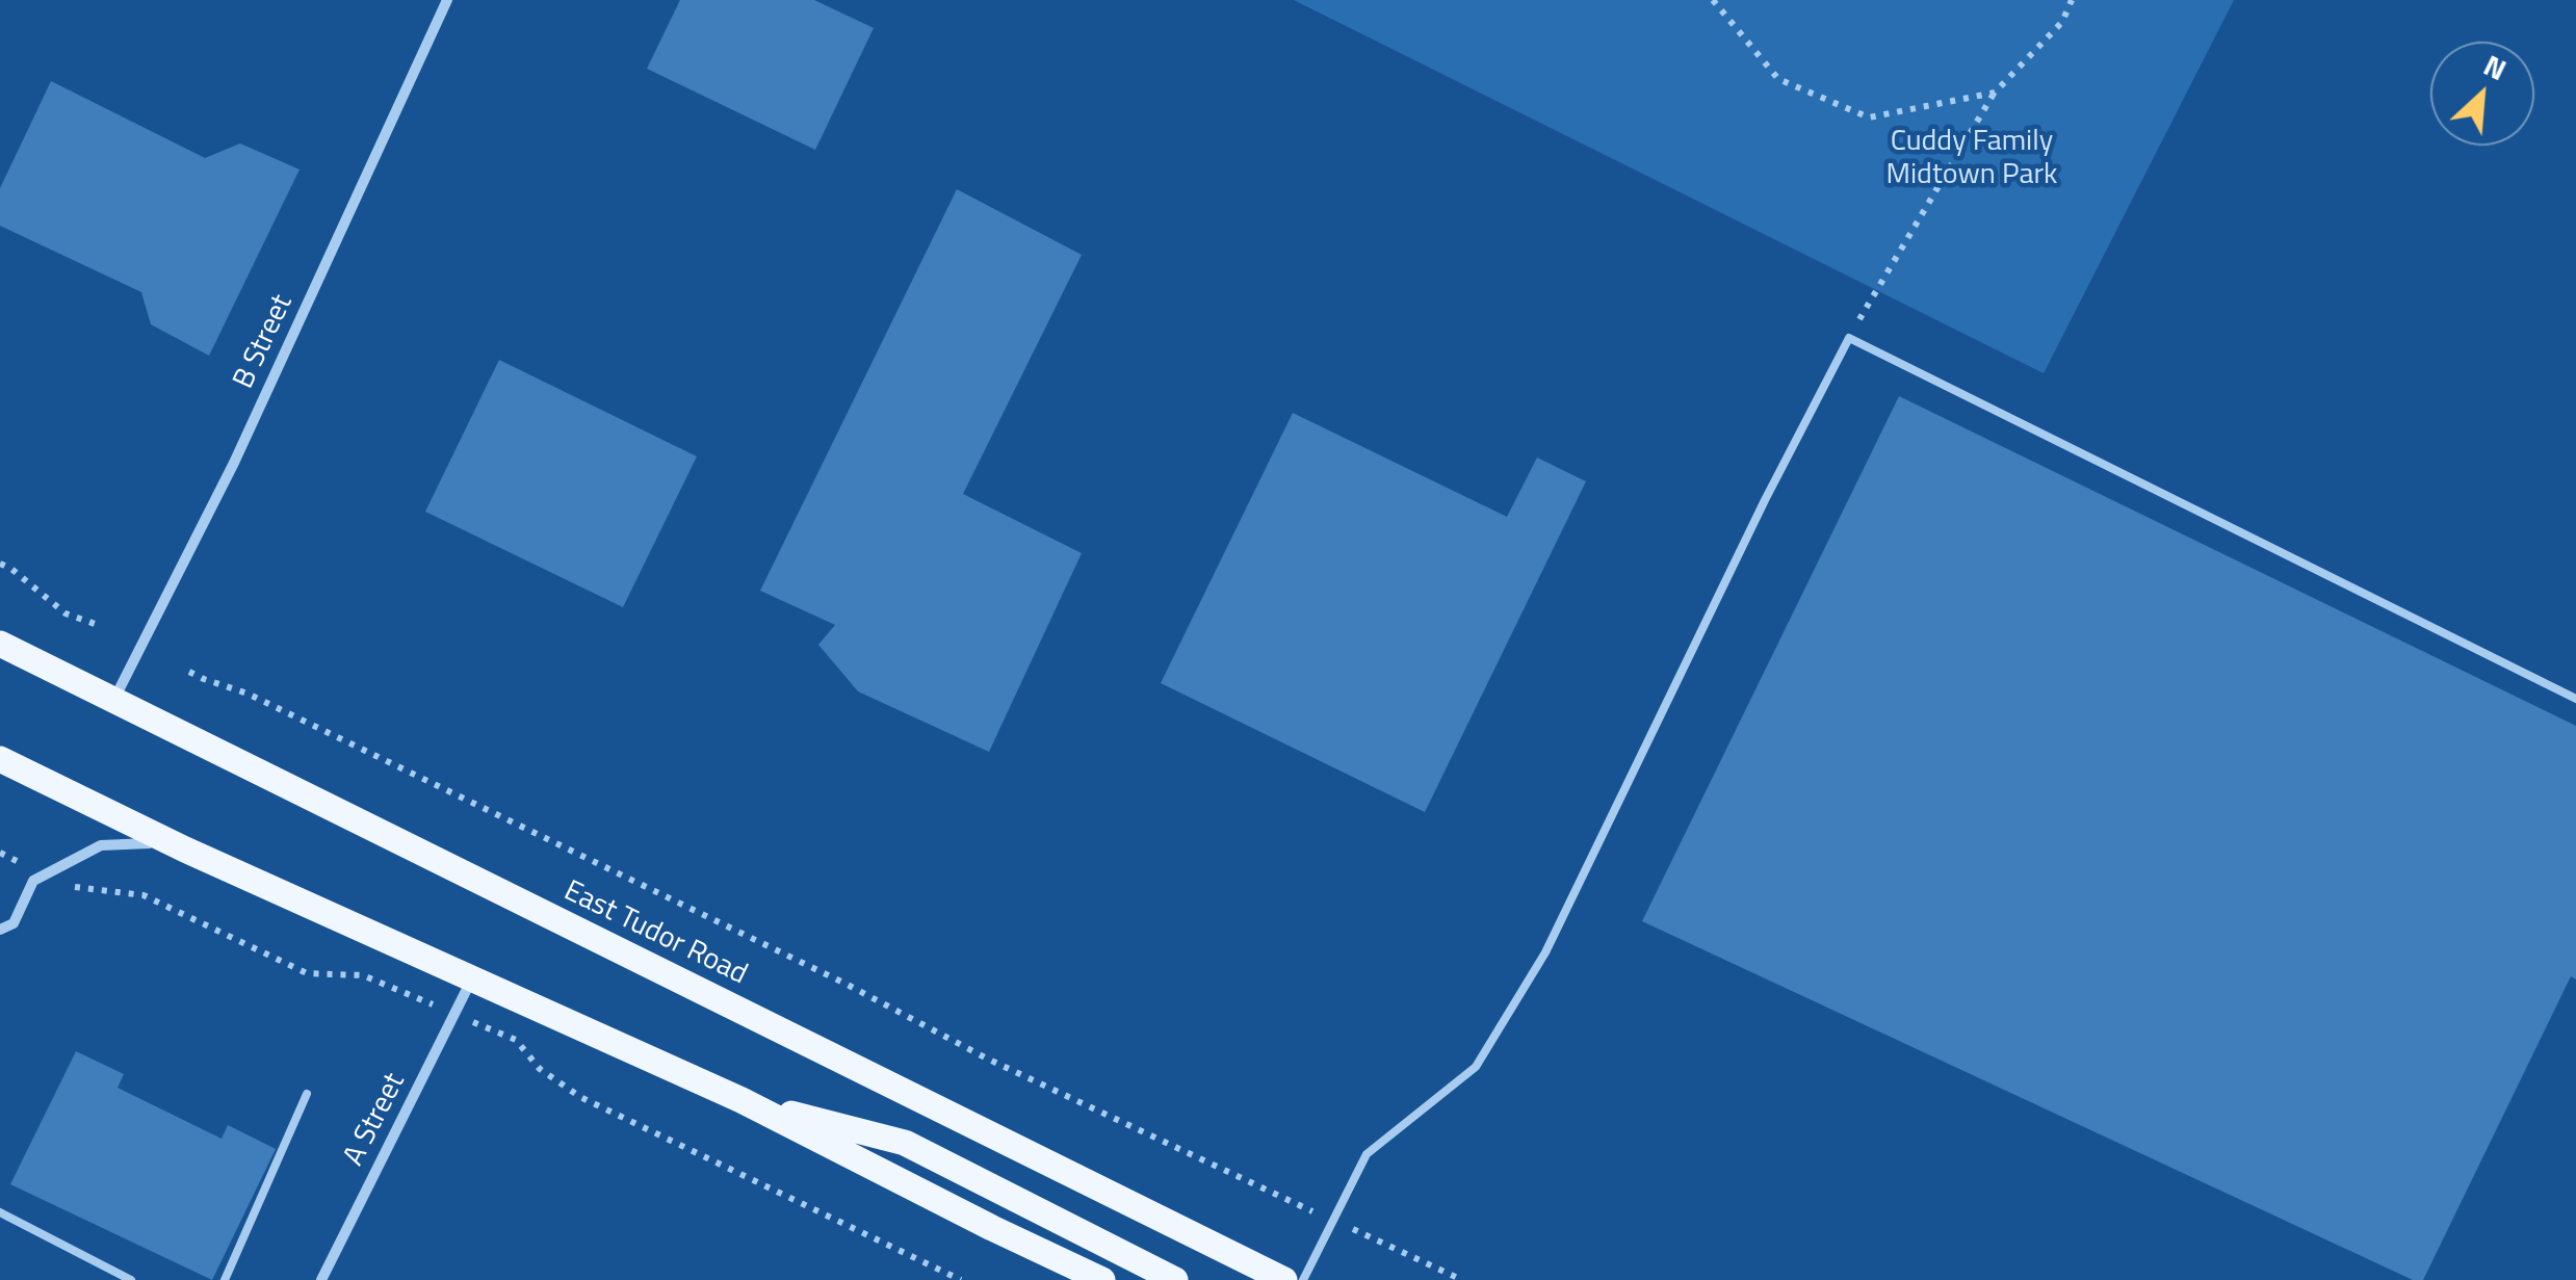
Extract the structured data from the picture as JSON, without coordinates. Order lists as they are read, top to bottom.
{
  "streets": {
    "main road": ["East Tudor Road"],
    "street": ["B Street", "A Street"]
  },
  "crossings": [
    ["B Street", "East Tudor Road"]
  ],
  "parks": ["Cuddy Family Midtown Park"],
  "north": "top right"
}
